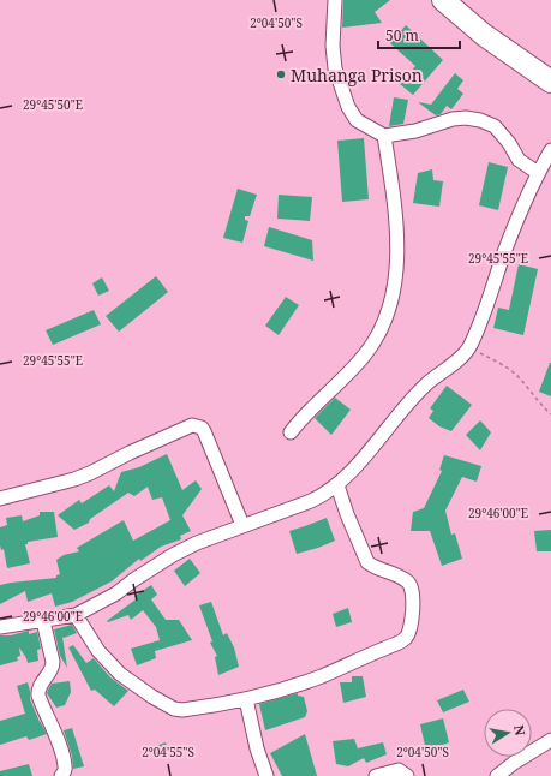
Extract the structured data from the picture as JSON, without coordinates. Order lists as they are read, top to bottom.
{
  "places": ["Muhanga Prison"],
  "scale_bar": "50 m",
  "north": "right",
  "coordinates": [
    "2°04'50\"S",
    "29°45'50\"E",
    "29°45'55\"E",
    "29°46'00\"E",
    "2°04'55\"S"
  ]
}
